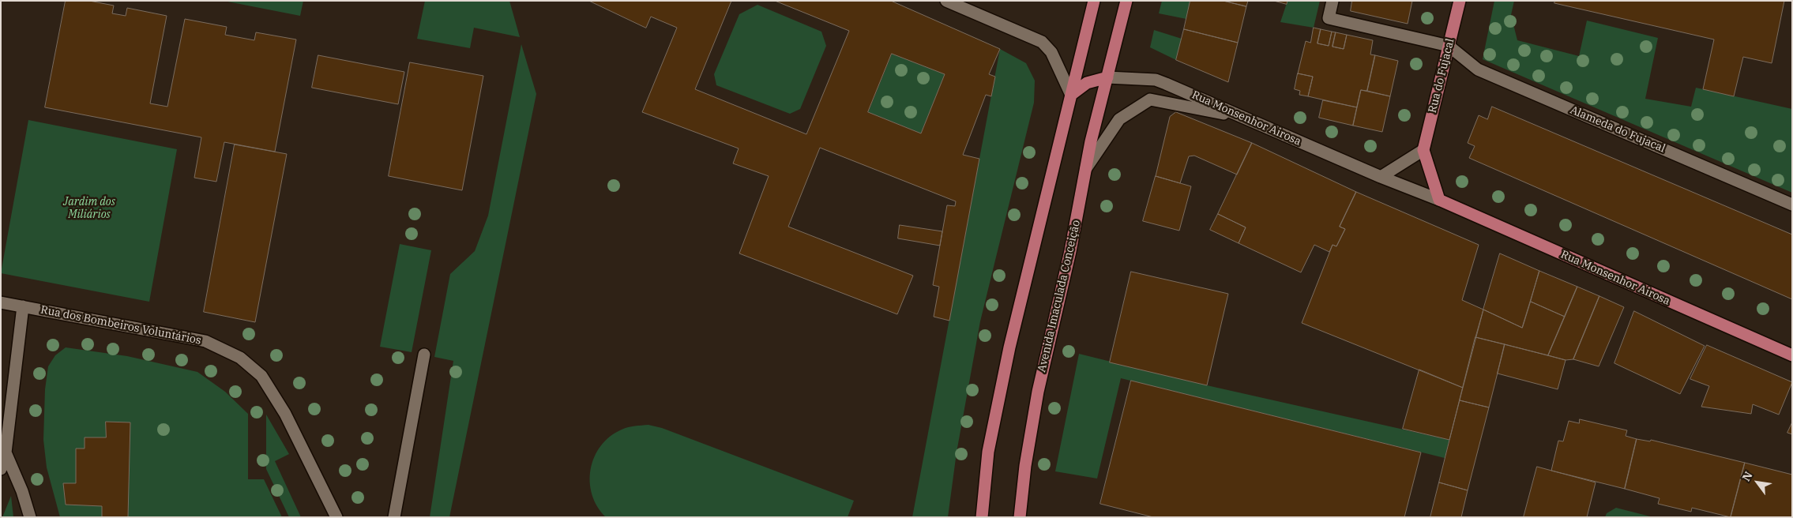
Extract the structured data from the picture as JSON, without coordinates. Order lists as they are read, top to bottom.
{
  "streets": {
    "main road": ["Rua do Fujacal", "Rua Monsenhor Airosa", "Avenida Imaculada Conceição"],
    "street": ["Alameda do Fujacal", "Rua dos Bombeiros Voluntários"]
  },
  "crossings": [
    ["Rua do Fujacal", "Alameda do Fujacal"],
    ["Rua Monsenhor Airosa", "Avenida Imaculada Conceição"]
  ],
  "parks": ["Jardim dos Miliários"],
  "north": "top left"
}
